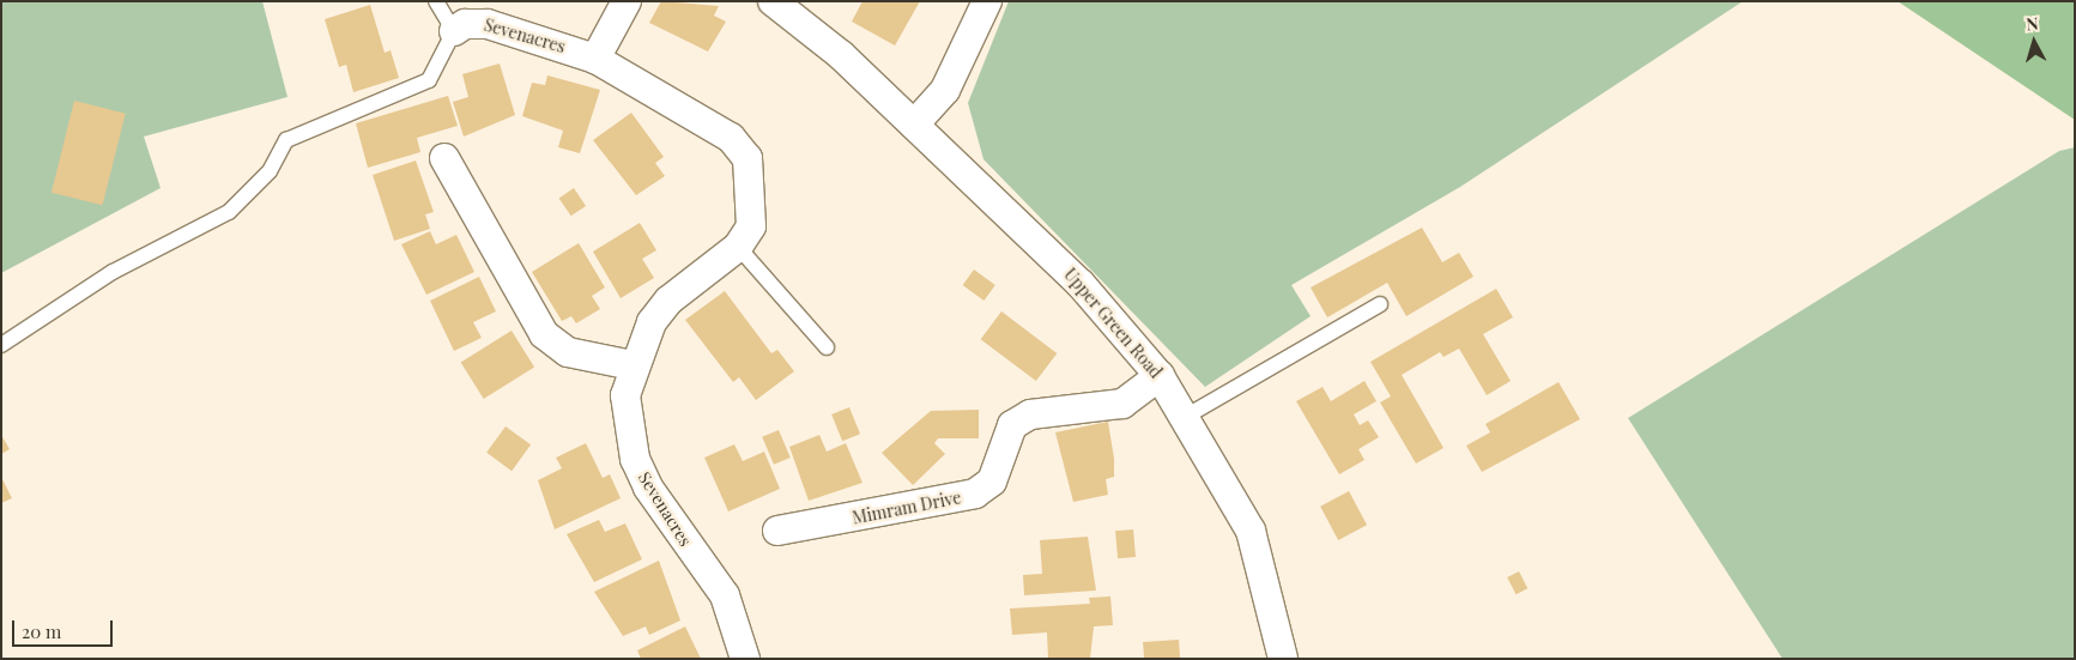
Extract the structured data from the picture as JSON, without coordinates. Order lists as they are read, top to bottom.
{
  "streets": {
    "street": ["Sevenacres", "Upper Green Road", "Mimram Drive"]
  },
  "crossings": [
    ["Upper Green Road", "Mimram Drive"]
  ],
  "scale_bar": "20 m",
  "north": "top"
}
